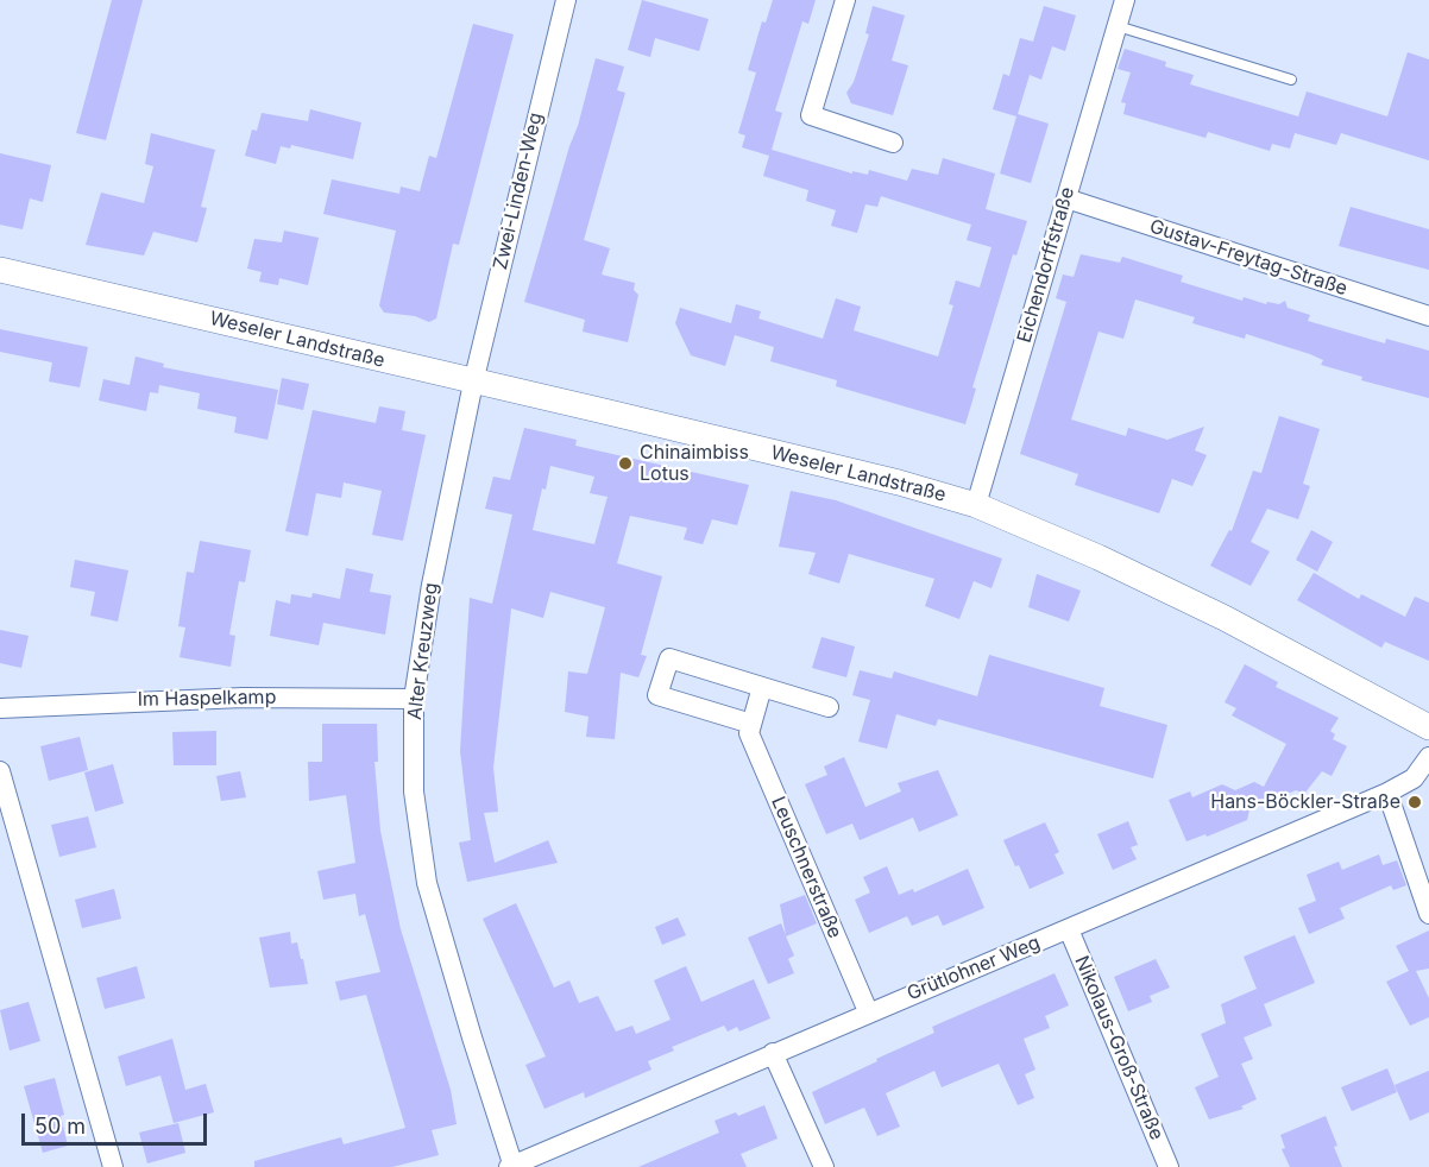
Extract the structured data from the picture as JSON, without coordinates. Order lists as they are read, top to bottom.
{
  "streets": {
    "street": [
      "Zwei-Linden-Weg",
      "Gustav-Freytag-Straße",
      "Eichendorffstraße",
      "Weseler Landstraße",
      "Alter Kreuzweg",
      "Im Haspelkamp",
      "Leuschnerstraße",
      "Grütlohner Weg",
      "Nikolaus-Groß-Straße"
    ]
  },
  "crossings": [
    ["Zwei-Linden-Weg", "Weseler Landstraße"],
    ["Zwei-Linden-Weg", "Alter Kreuzweg"],
    ["Gustav-Freytag-Straße", "Eichendorffstraße"],
    ["Eichendorffstraße", "Weseler Landstraße"],
    ["Weseler Landstraße", "Alter Kreuzweg"],
    ["Alter Kreuzweg", "Im Haspelkamp"],
    ["Alter Kreuzweg", "Grütlohner Weg"],
    ["Leuschnerstraße", "Grütlohner Weg"],
    ["Grütlohner Weg", "Nikolaus-Groß-Straße"]
  ],
  "places": ["Chinaimbiss Lotus", "Hans-Böckler-Straße"],
  "scale_bar": "50 m"
}
